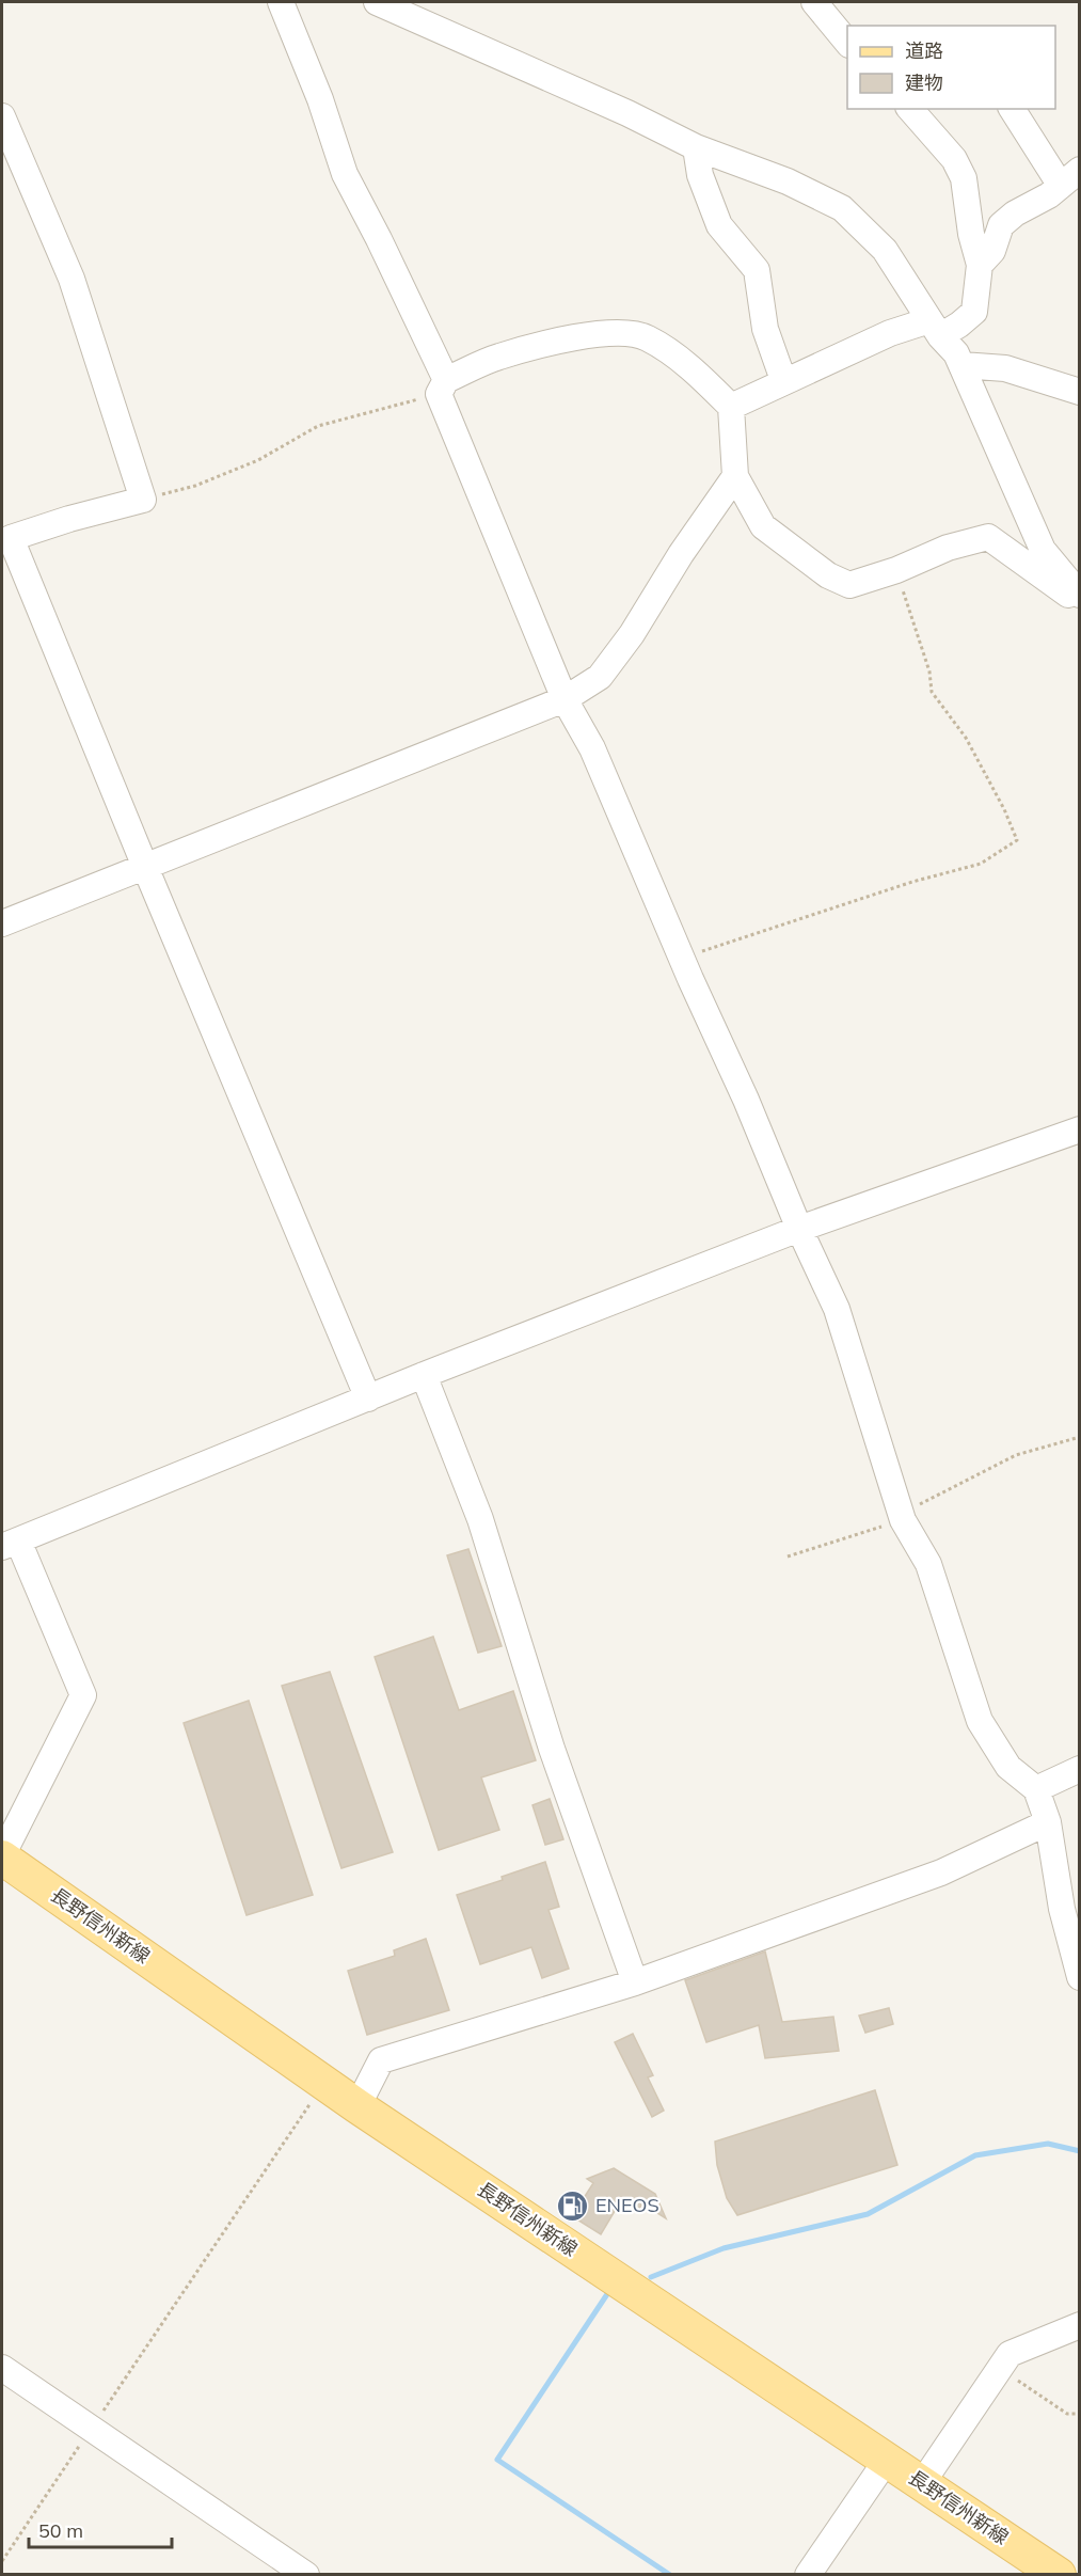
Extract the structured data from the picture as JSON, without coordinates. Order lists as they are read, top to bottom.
{
  "streets": {
    "main road": ["長野信州新線"]
  },
  "places": {
    "fuel station": ["ENEOS"]
  },
  "legend": ["道路", "建物"],
  "scale_bar": "50 m"
}
